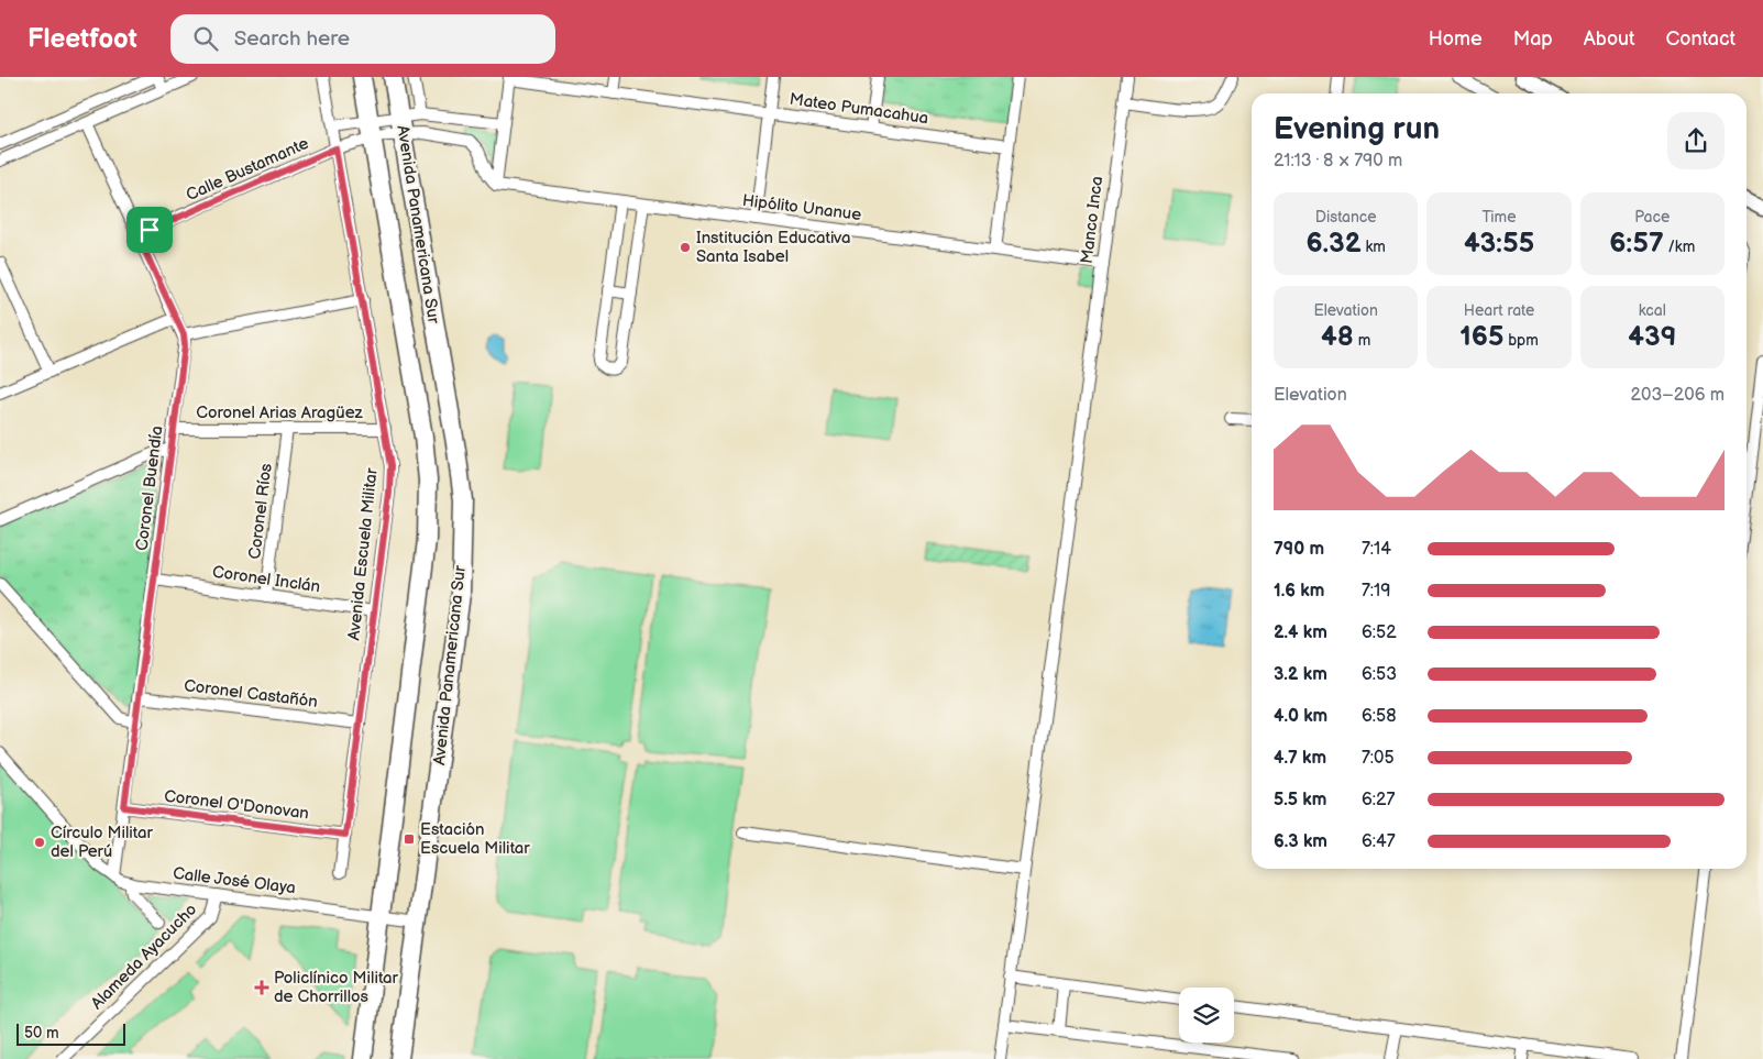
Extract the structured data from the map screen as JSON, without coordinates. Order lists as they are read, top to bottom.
{
  "streets": {
    "main road": ["Avenida Panamericana Sur"],
    "street": [
      "Mateo Pumacahua",
      "Calle Bustamante",
      "Hipólito Unanue",
      "Manco Inca",
      "Coronel Arias Aragüez",
      "Coronel Buendía",
      "Coronel Ríos",
      "Avenida Escuela Militar",
      "Coronel Inclán",
      "Coronel Castañón",
      "Coronel O'Donovan",
      "Calle José Olaya",
      "Alameda Ayacucho"
    ]
  },
  "crossings": [
    ["Calle Bustamante", "Avenida Panamericana Sur"],
    ["Calle Bustamante", "Avenida Escuela Militar"],
    ["Hipólito Unanue", "Manco Inca"],
    ["Avenida Panamericana Sur", "Calle José Olaya"],
    ["Coronel Arias Aragüez", "Coronel Buendía"],
    ["Coronel Arias Aragüez", "Coronel Ríos"],
    ["Coronel Arias Aragüez", "Avenida Escuela Militar"],
    ["Coronel Buendía", "Coronel Inclán"],
    ["Coronel Buendía", "Coronel Castañón"],
    ["Coronel Buendía", "Coronel O'Donovan"],
    ["Coronel Buendía", "Calle José Olaya"],
    ["Coronel Ríos", "Coronel Inclán"],
    ["Avenida Escuela Militar", "Coronel Inclán"],
    ["Avenida Escuela Militar", "Coronel Castañón"],
    ["Avenida Escuela Militar", "Coronel O'Donovan"],
    ["Calle José Olaya", "Alameda Ayacucho"]
  ],
  "places": {
    "other": ["Institución Educativa Santa Isabel", "Círculo Militar del Perú"],
    "transit": ["Estación Escuela Militar"],
    "health": ["Policlínico Militar de Chorrillos"]
  },
  "scale_bar": "50 m",
  "page": {
    "header": "Fleetfoot",
    "search": "Search here",
    "nav": [
      "Home",
      "Map",
      "About",
      "Contact"
    ],
    "heading": ["Evening run", "21:13 · 8 × 790 m"],
    "stats": [
      ["Distance", "6.32 km"],
      ["Time", "43:55"],
      ["Pace", "6:57 /km"],
      ["Elevation", "48 m"],
      ["Heart rate", "165 bpm"],
      ["kcal", "439"]
    ],
    "chart": ["Elevation", "203–206 m"],
    "list": [
      {
        "name": "790 m",
        "note": "7:14"
      },
      {
        "name": "1.6 km",
        "note": "7:19"
      },
      {
        "name": "2.4 km",
        "note": "6:52"
      },
      {
        "name": "3.2 km",
        "note": "6:53"
      },
      {
        "name": "4.0 km",
        "note": "6:58"
      },
      {
        "name": "4.7 km",
        "note": "7:05"
      },
      {
        "name": "5.5 km",
        "note": "6:27"
      },
      {
        "name": "6.3 km",
        "note": "6:47"
      }
    ],
    "scale": "50 m"
  }
}
